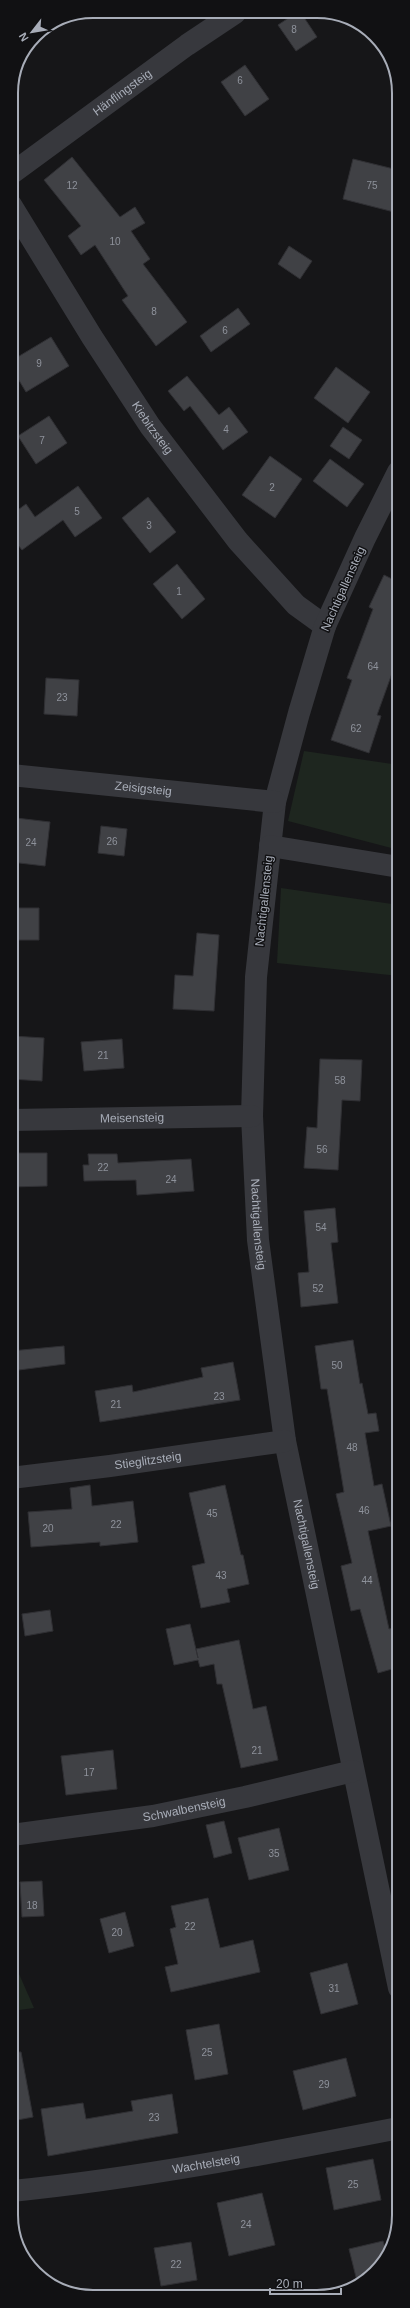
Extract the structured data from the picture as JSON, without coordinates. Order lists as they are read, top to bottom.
{
  "streets": {
    "street": [
      "Hänflingsteig",
      "Kiebitzsteig",
      "Nachtigallensteig",
      "Zeisigsteig",
      "Meisensteig",
      "Stieglitzsteig",
      "Schwalbensteig",
      "Wachtelsteig"
    ]
  },
  "crossings": [
    ["Kiebitzsteig", "Nachtigallensteig"],
    ["Nachtigallensteig", "Zeisigsteig"],
    ["Nachtigallensteig", "Meisensteig"],
    ["Nachtigallensteig", "Stieglitzsteig"],
    ["Nachtigallensteig", "Schwalbensteig"]
  ],
  "house_numbers": [
    "8",
    "6",
    "12",
    "75",
    "10",
    "8",
    "6",
    "9",
    "4",
    "7",
    "2",
    "5",
    "3",
    "1",
    "64",
    "23",
    "62",
    "26",
    "24",
    "21",
    "58",
    "56",
    "22",
    "24",
    "54",
    "52",
    "50",
    "23",
    "21",
    "48",
    "46",
    "45",
    "22",
    "20",
    "43",
    "44",
    "21",
    "17",
    "35",
    "18",
    "22",
    "20",
    "31",
    "25",
    "29",
    "23",
    "25",
    "24",
    "22"
  ],
  "scale_bar": "20 m",
  "north": "bottom left"
}
